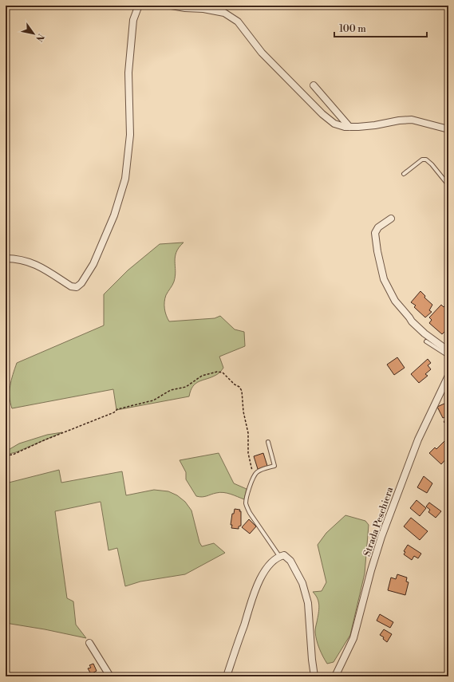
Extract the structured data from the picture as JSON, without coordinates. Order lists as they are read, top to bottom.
{
  "streets": {
    "street": ["Strada Peschiera"]
  },
  "scale_bar": "100 m",
  "north": "bottom right"
}
